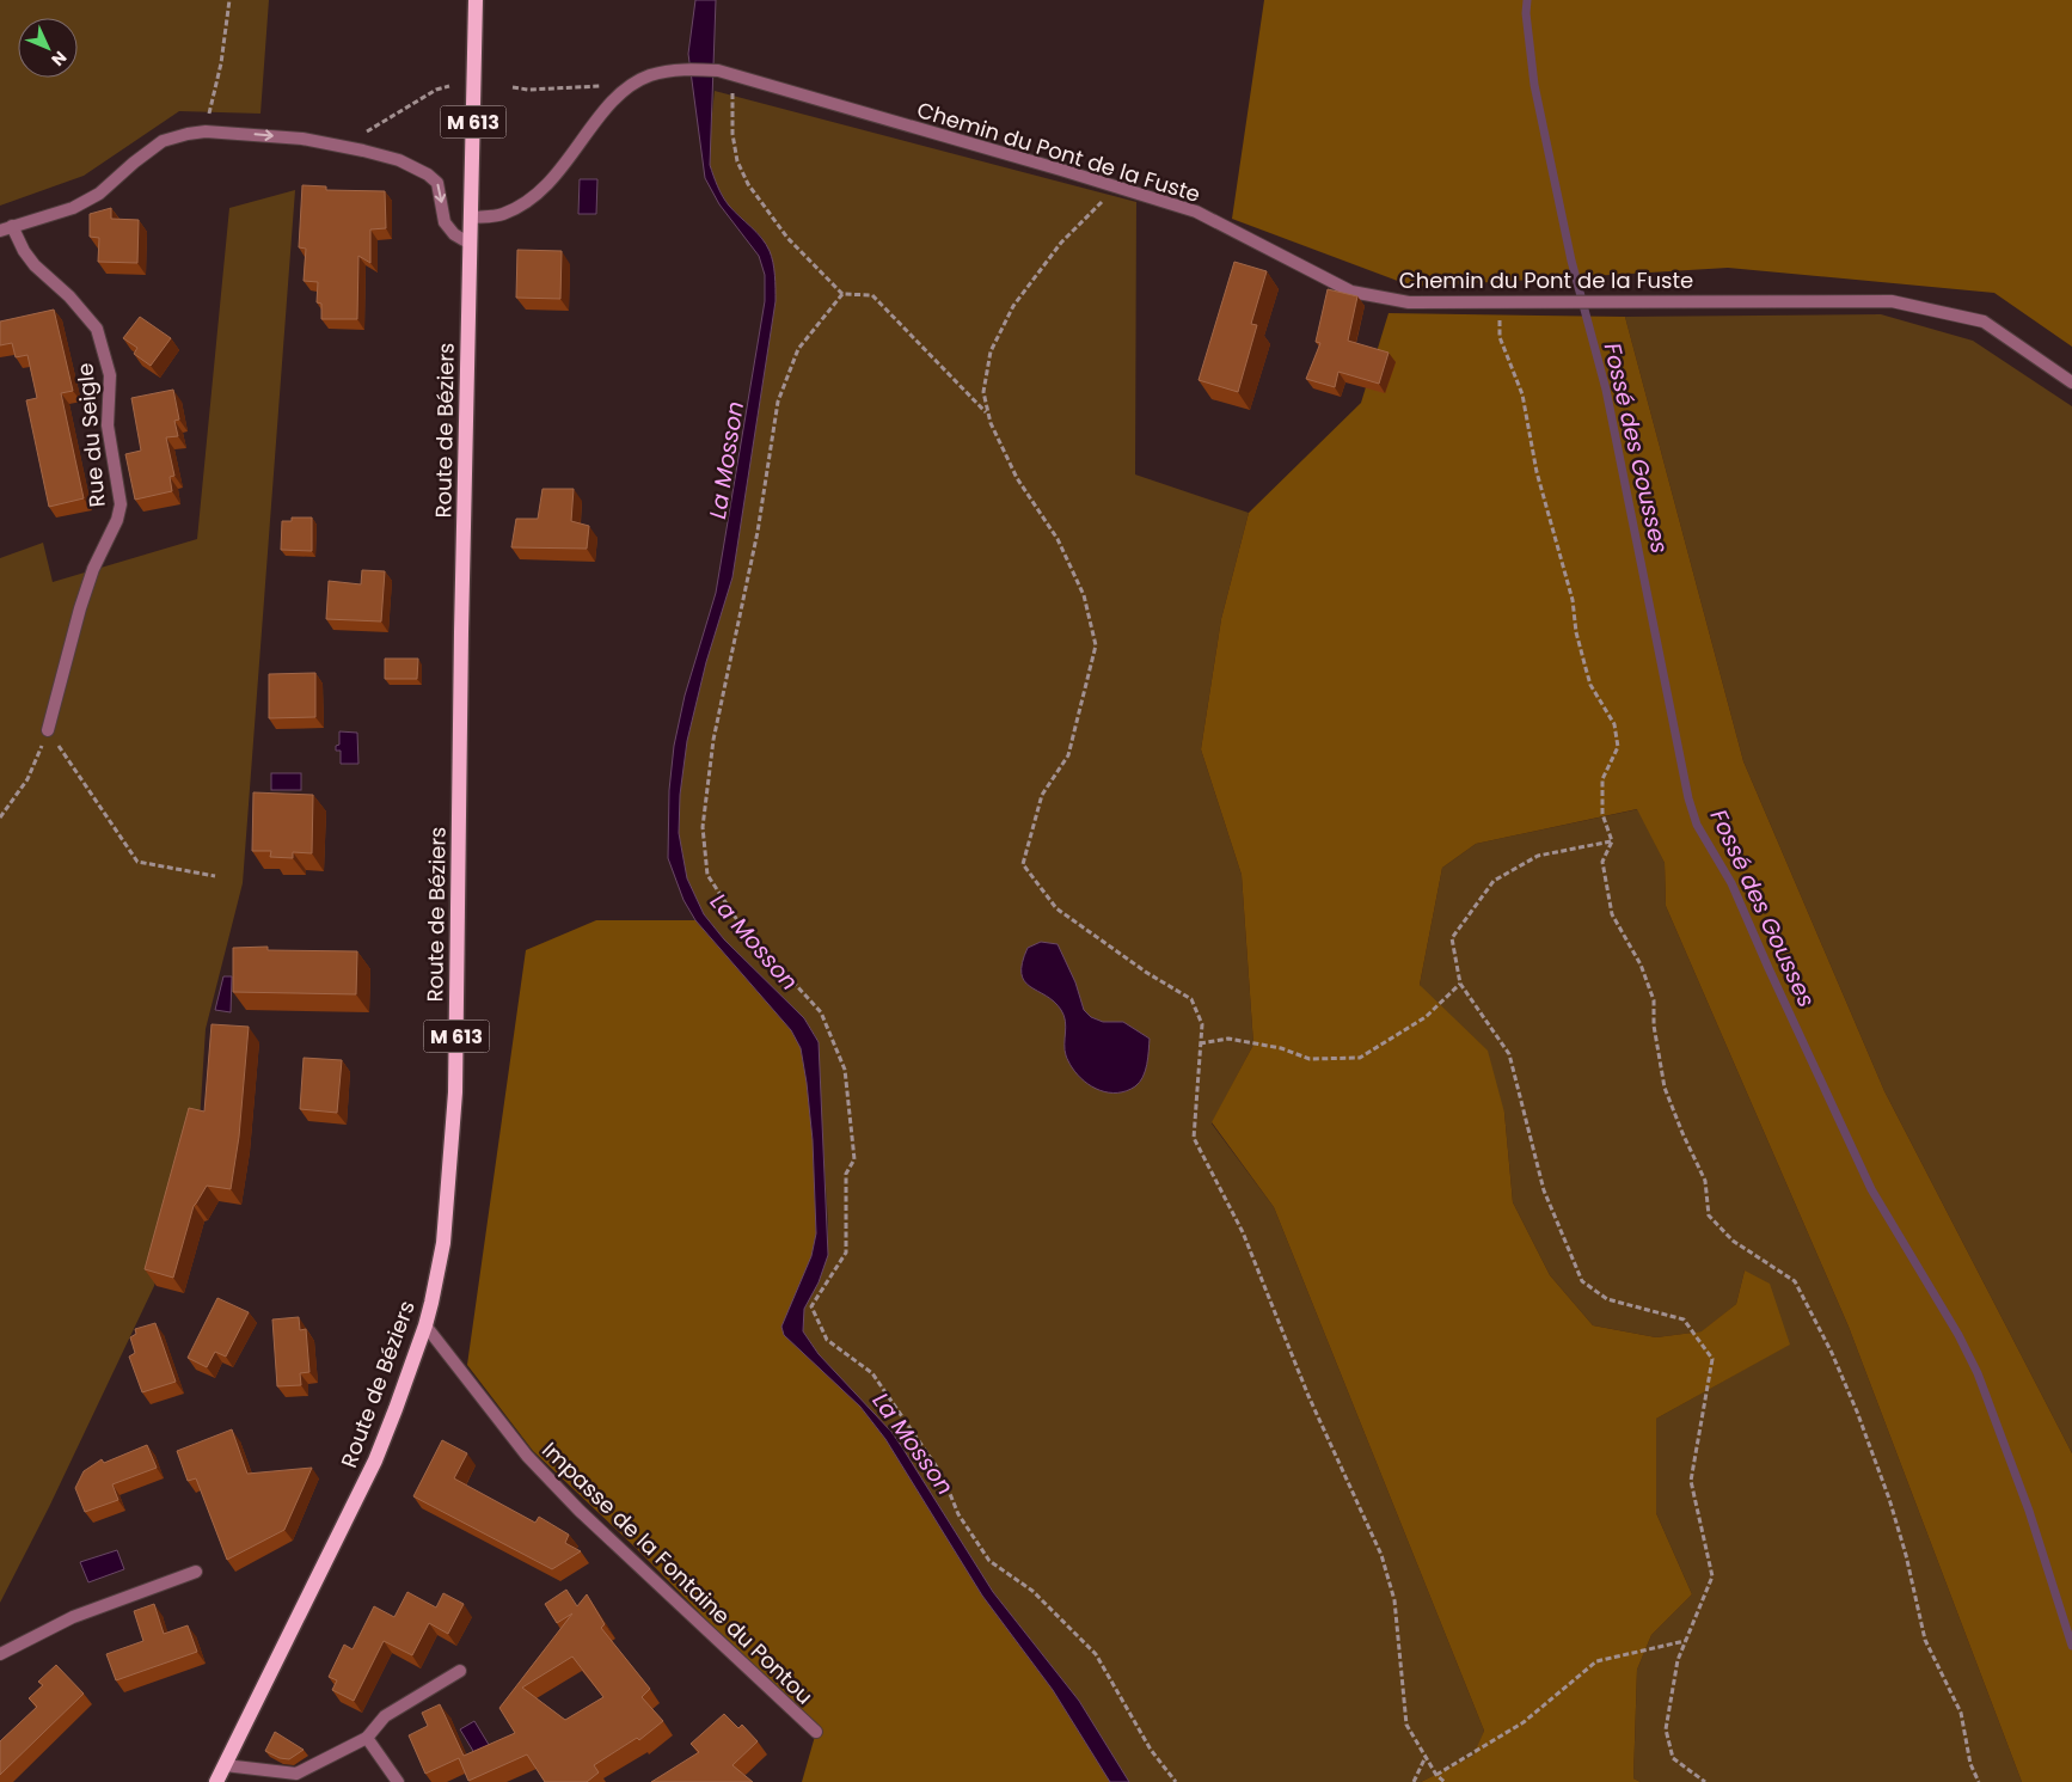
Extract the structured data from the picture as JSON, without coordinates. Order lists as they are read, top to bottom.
{
  "streets": {
    "main road": ["M 613", "Route de Béziers"],
    "street": ["Chemin du Pont de la Fuste", "Rue du Seigle", "Impasse de la Fontaine du Pontou"]
  },
  "crossings": [
    ["Route de Béziers", "Impasse de la Fontaine du Pontou"]
  ],
  "water": ["Fossé des Gousses", "La Mosson"],
  "north": "bottom right"
}
